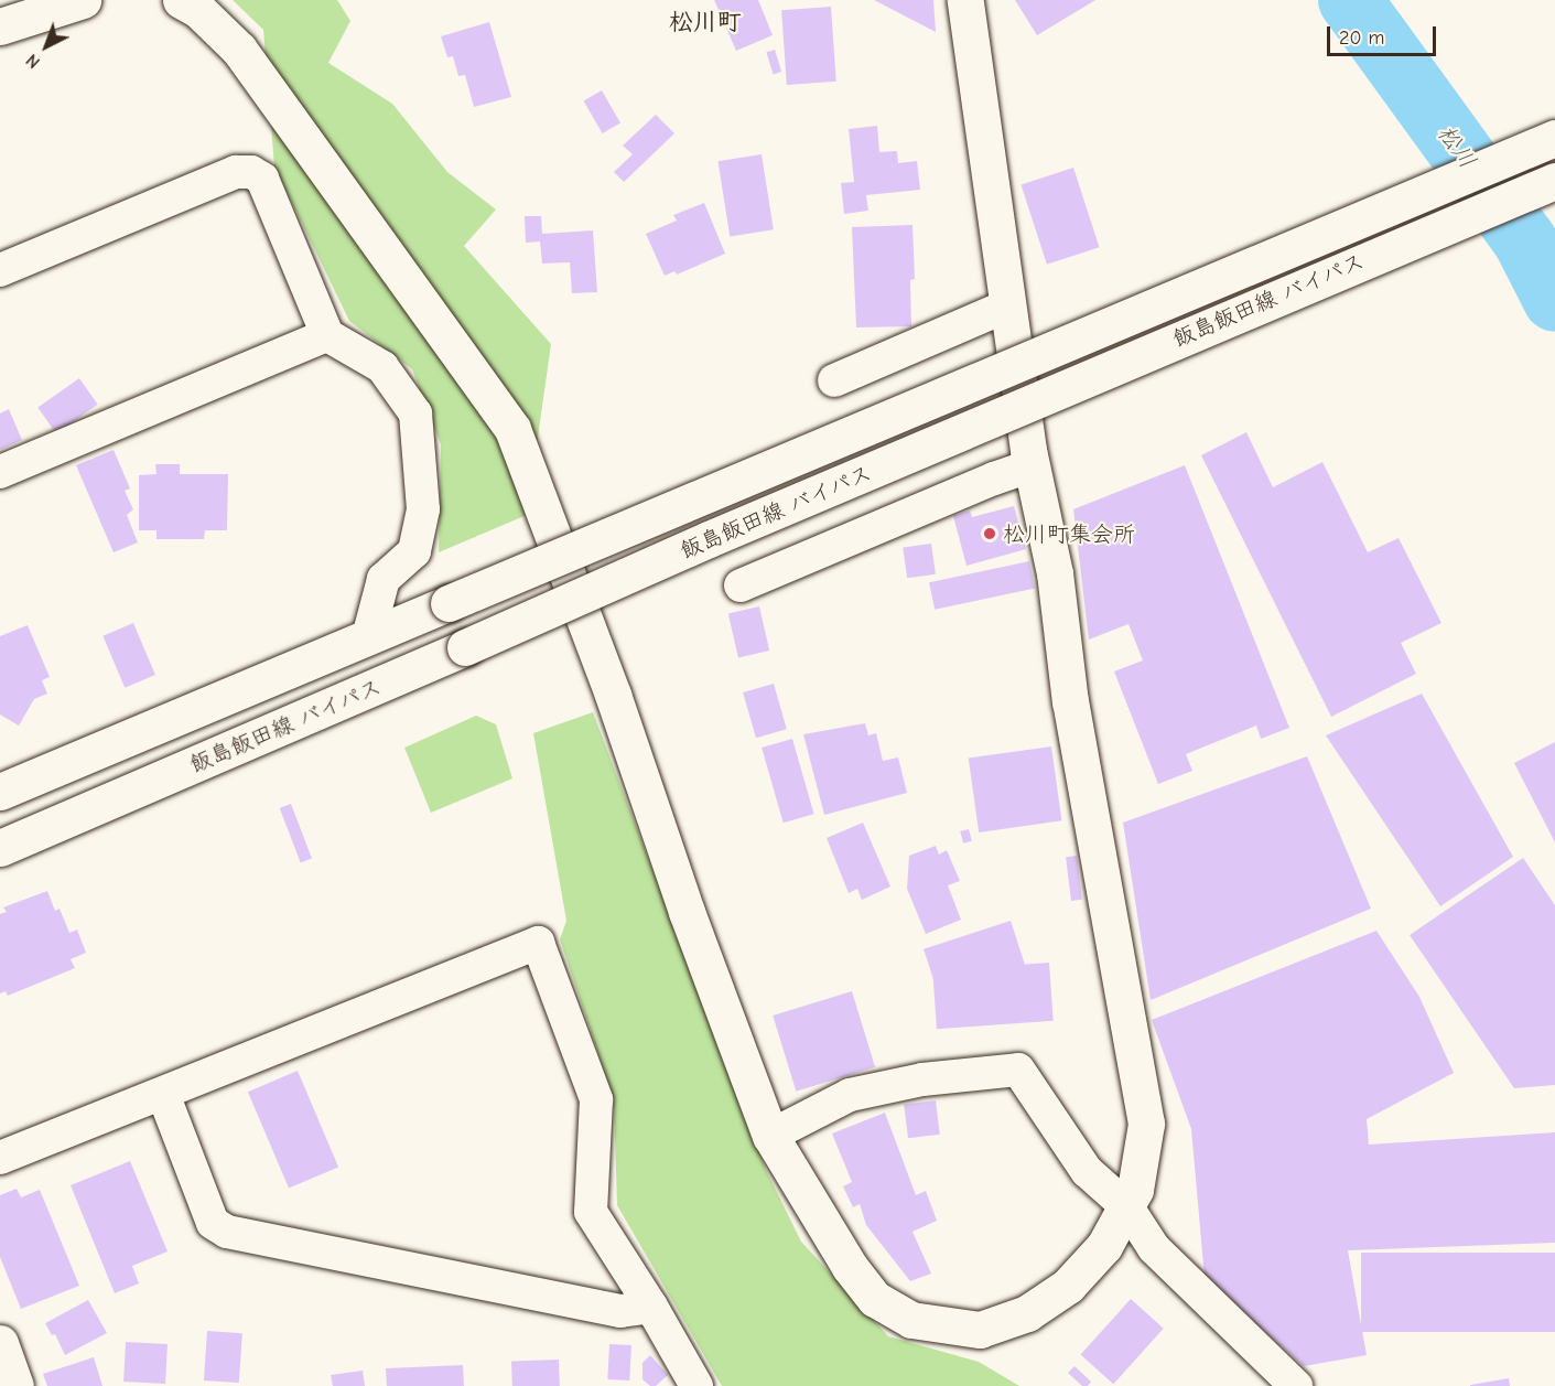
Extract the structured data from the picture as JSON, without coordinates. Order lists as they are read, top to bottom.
{
  "streets": {
    "main road": ["飯島飯田線 バイパス"]
  },
  "districts": ["松川町"],
  "water": ["松川"],
  "places": ["松川町集会所"],
  "scale_bar": "20 m",
  "north": "bottom left"
}
